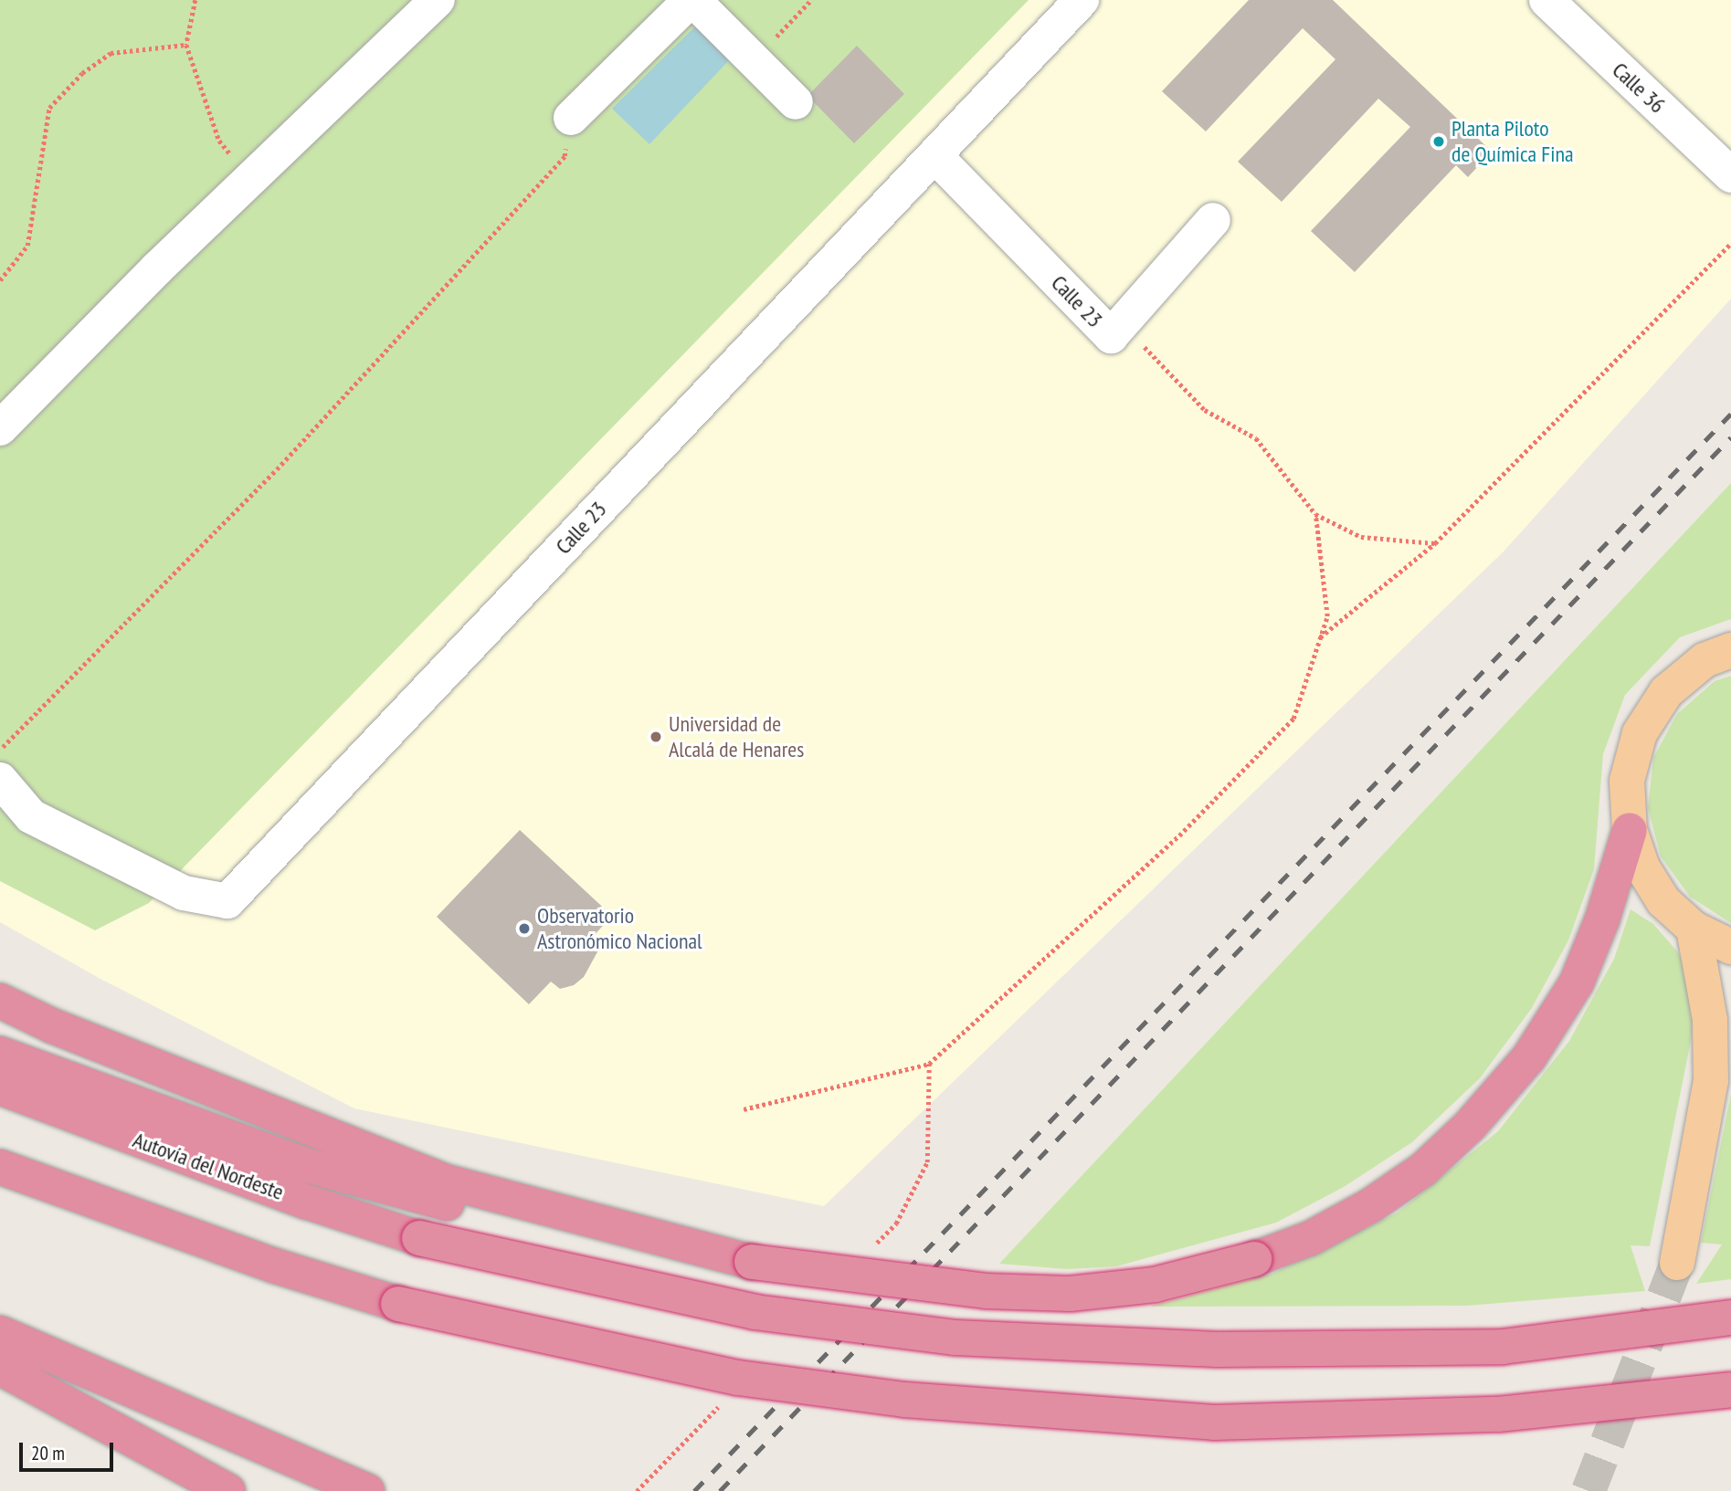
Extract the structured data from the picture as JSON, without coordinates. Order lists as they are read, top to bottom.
{
  "streets": {
    "highway": ["Autovía del Nordeste"],
    "street": ["Calle 36", "Calle 23"]
  },
  "places": ["Planta Piloto de Química Fina", "Universidad de Alcalá de Henares", "Observatorio Astronómico Nacional"],
  "scale_bar": "20 m"
}
